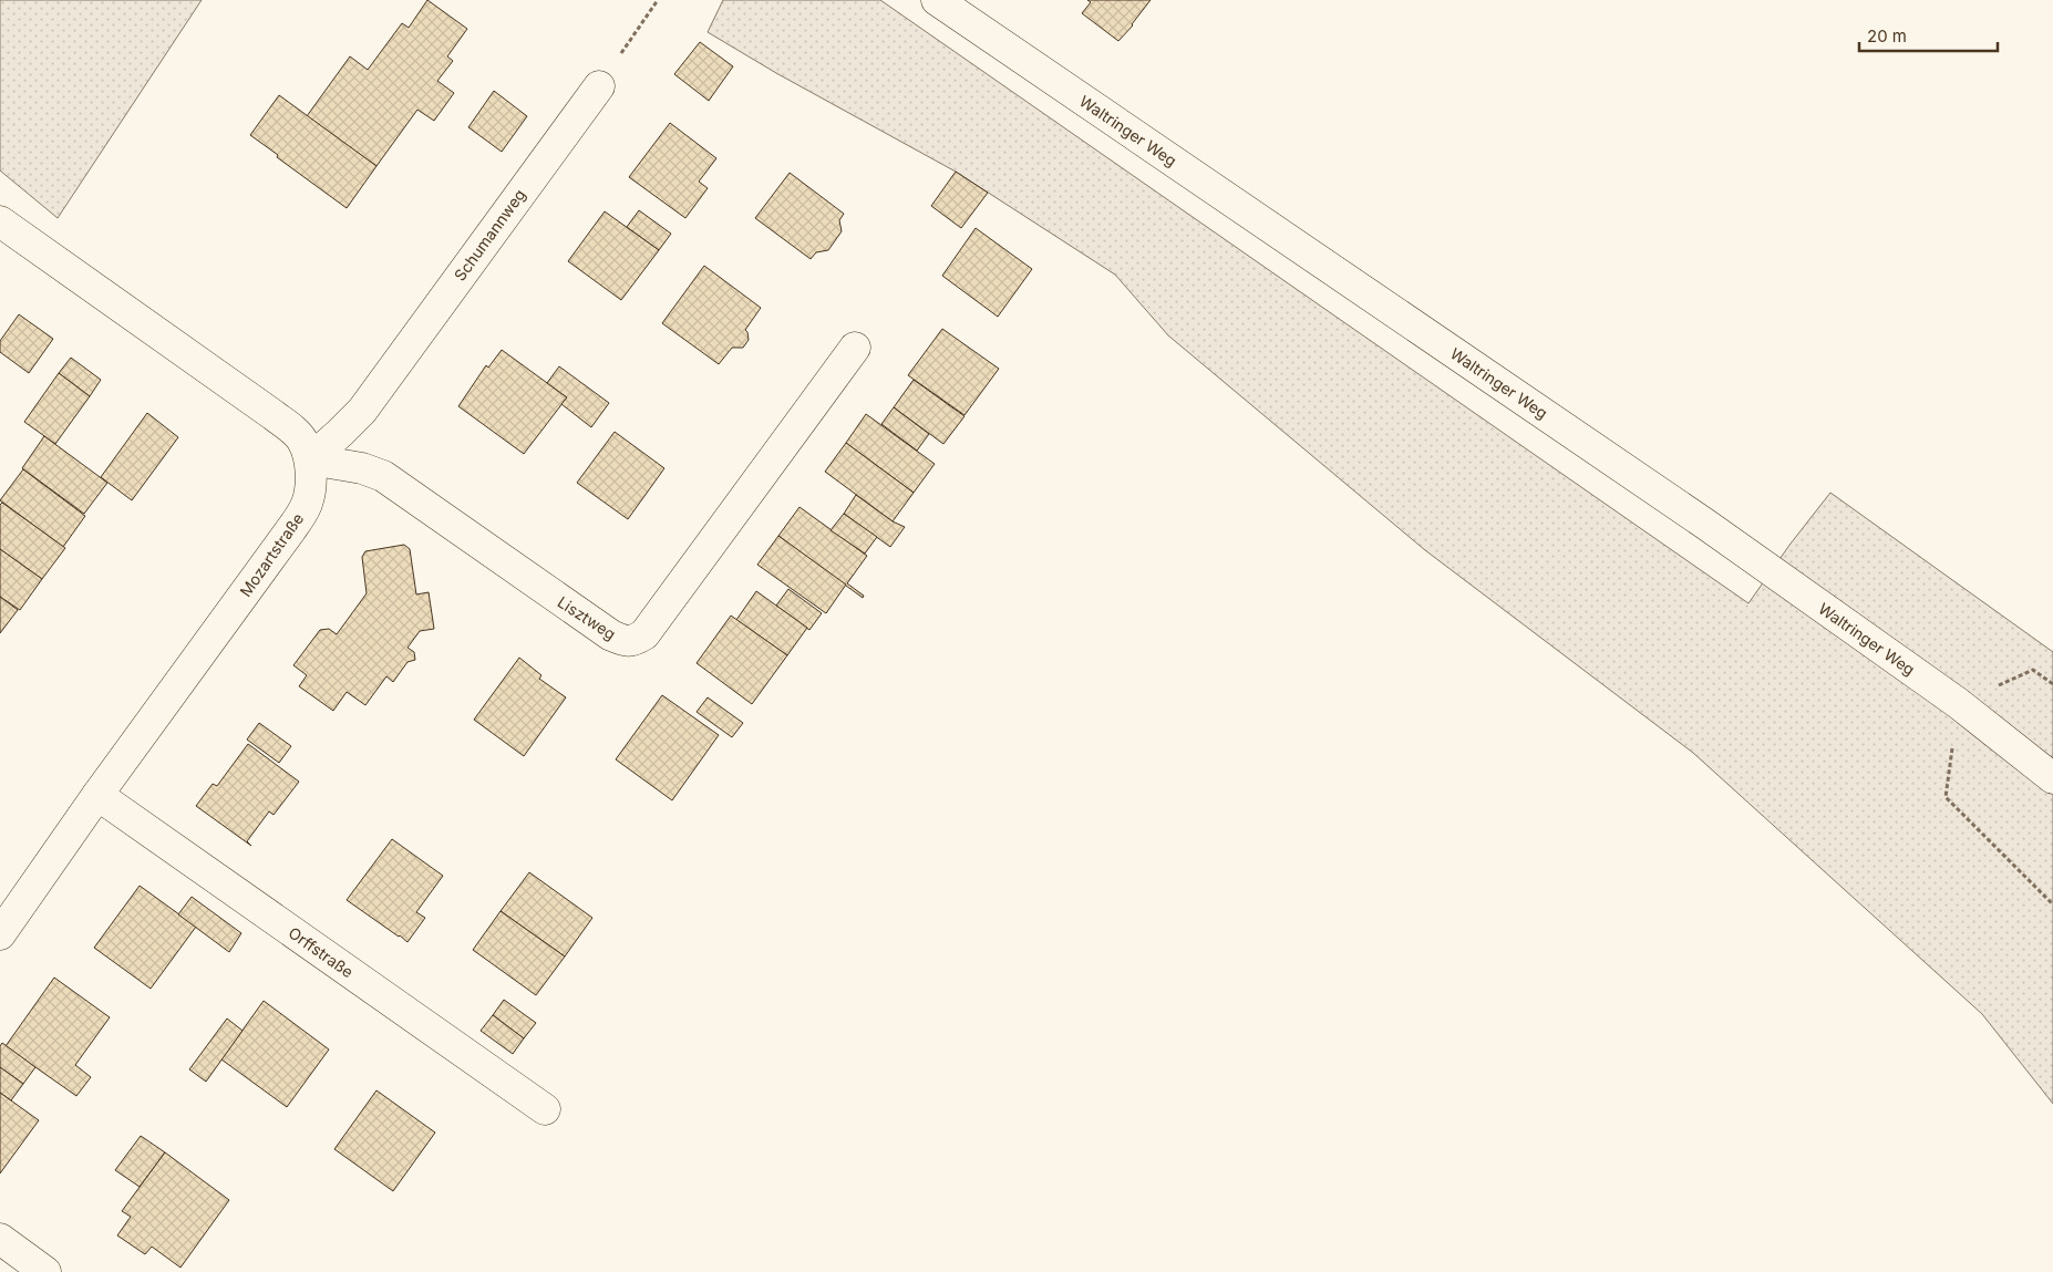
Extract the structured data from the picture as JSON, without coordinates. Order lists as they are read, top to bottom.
{
  "streets": {
    "street": [
      "Waltringer Weg",
      "Schumannweg",
      "Mozartstraße",
      "Lisztweg",
      "Orffstraße"
    ]
  },
  "crossings": [
    ["Schumannweg", "Mozartstraße"],
    ["Schumannweg", "Lisztweg"],
    ["Mozartstraße", "Lisztweg"],
    ["Mozartstraße", "Orffstraße"]
  ],
  "scale_bar": "20 m"
}
